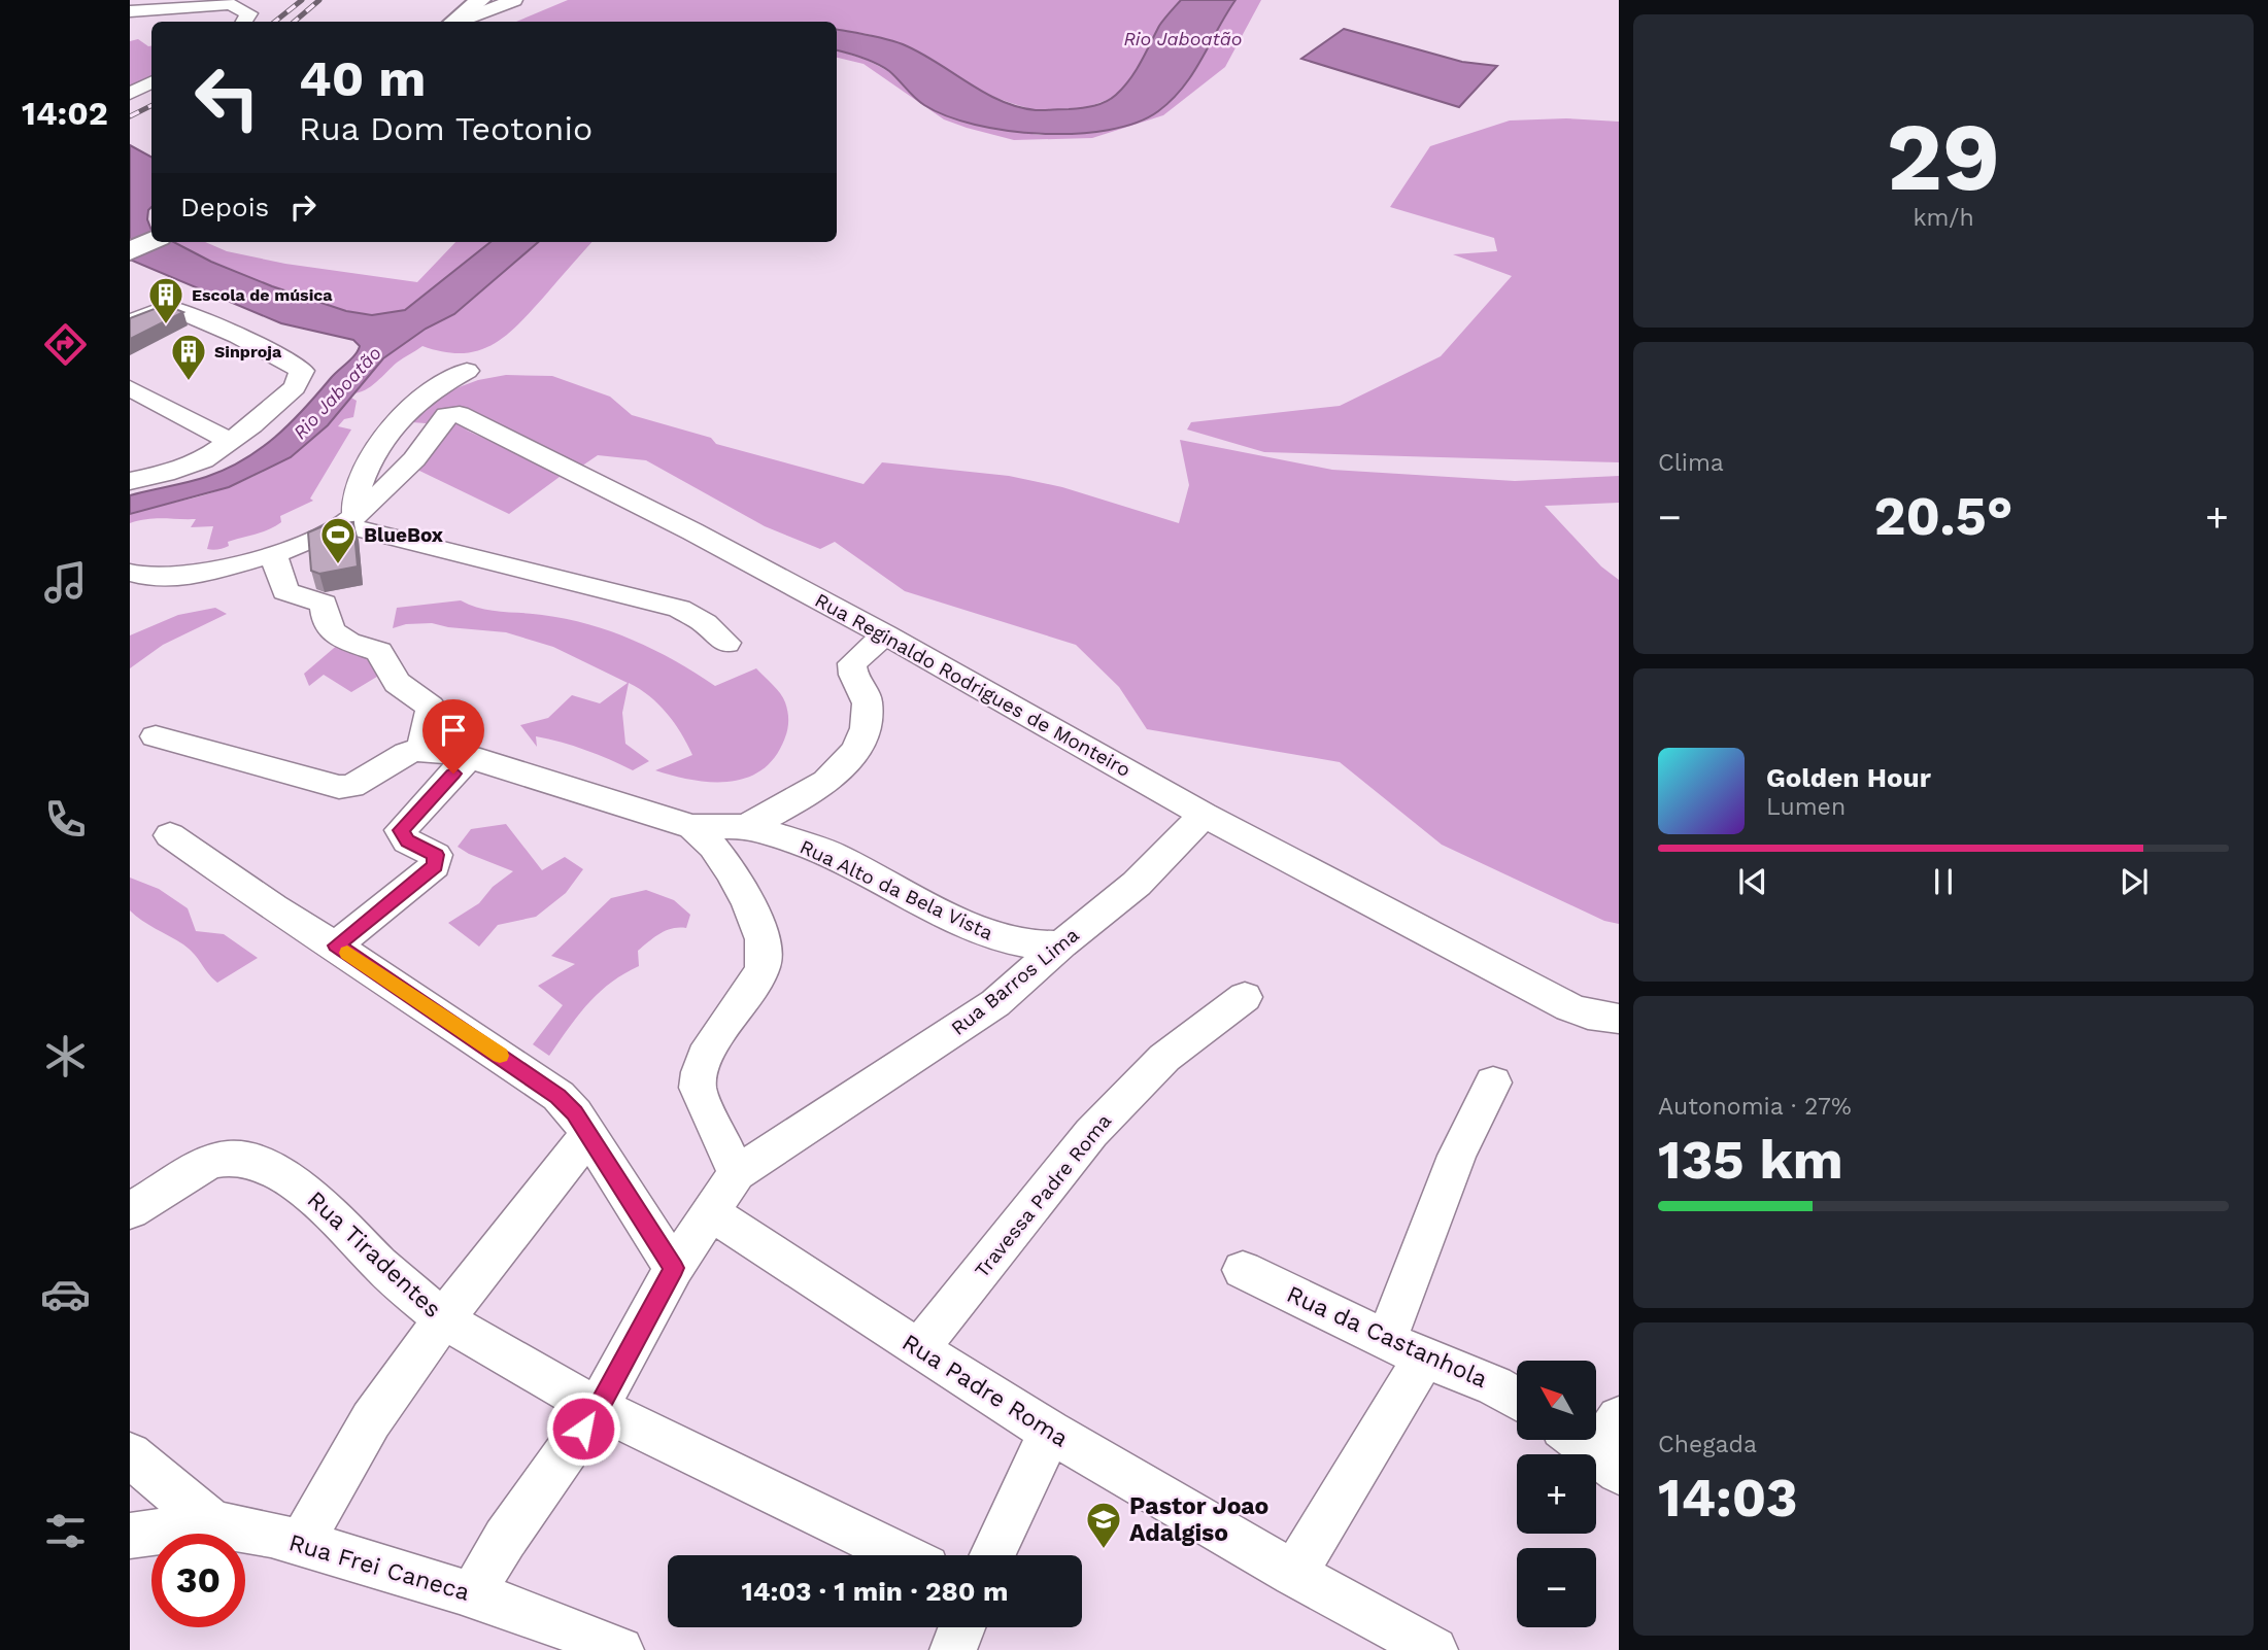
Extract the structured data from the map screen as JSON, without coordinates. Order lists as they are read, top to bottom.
{
  "streets": {
    "street": [
      "Rua Reginaldo Rodrigues de Monteiro",
      "Rua Alto da Bela Vista",
      "Rua Barros Lima",
      "Travessa Padre Roma",
      "Rua Tiradentes",
      "Rua da Castanhola",
      "Rua Padre Roma",
      "Rua Frei Caneca"
    ]
  },
  "crossings": [
    ["Rua Reginaldo Rodrigues de Monteiro", "Rua Barros Lima"],
    ["Rua Alto da Bela Vista", "Rua Barros Lima"],
    ["Travessa Padre Roma", "Rua Padre Roma"]
  ],
  "water": ["Rio Jaboatão"],
  "places": {
    "building": ["Escola de música", "Sinproja"],
    "sports": ["BlueBox"],
    "school or university": ["Pastor Joao Adalgiso"]
  },
  "north": "top left",
  "page": {
    "tabs": "14:02",
    "tile": [
      ["29", "km/h"],
      "Clima",
      ["Autonomia · 27%", "135 km"],
      ["Chegada", "14:03"]
    ],
    "turn": ["40 m", "Rua Dom Teotonio"],
    "then": "Depois",
    "heat": ["−", "20.5°", "+"],
    "song": ["Golden Hour", "Lumen"],
    "map_buttons": ["+", "−"],
    "limit": "30",
    "trip": "14:03 · 1 min · 280 m"
  }
}
